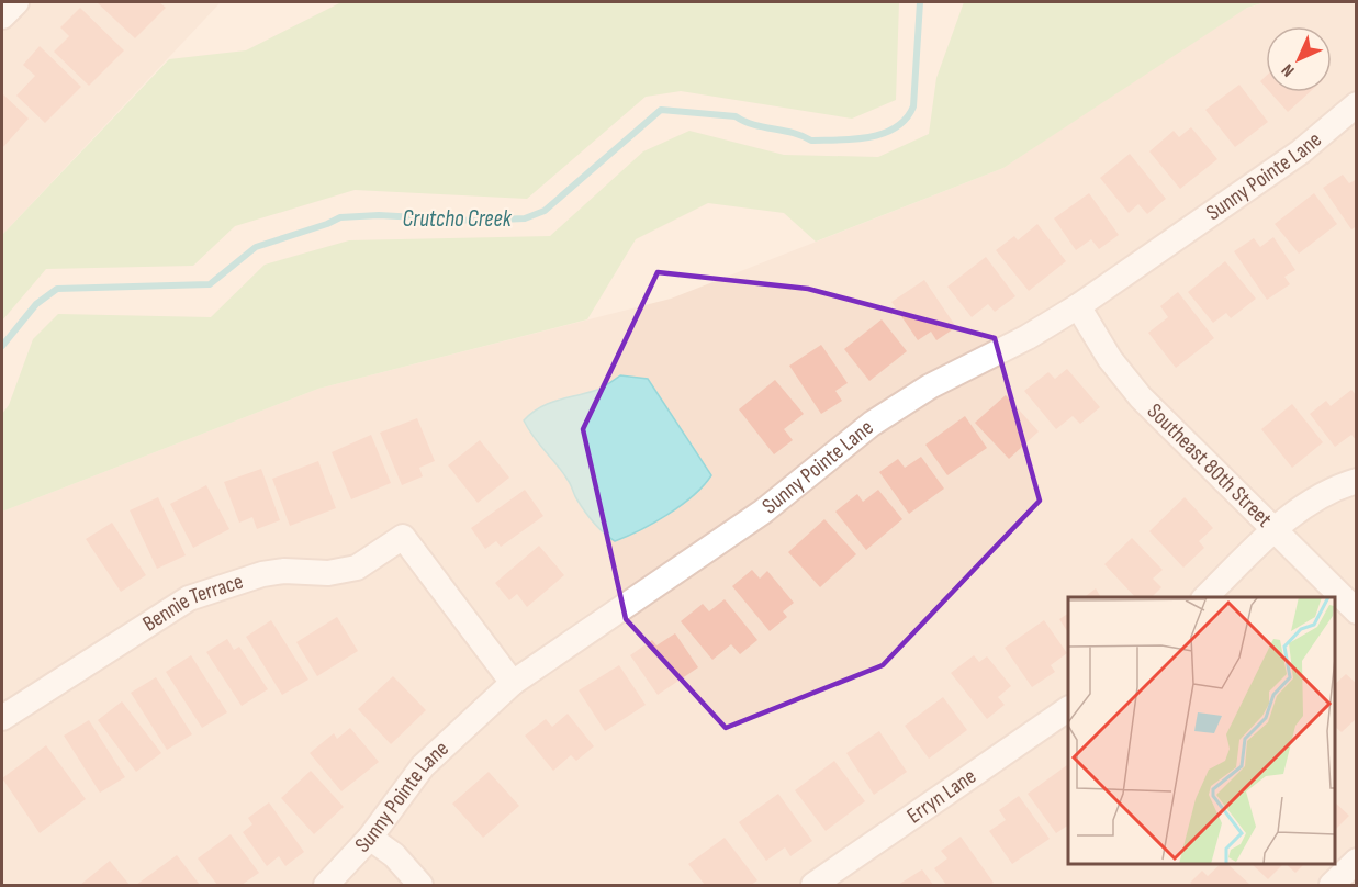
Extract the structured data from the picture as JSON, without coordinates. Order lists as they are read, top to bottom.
{
  "streets": {
    "street": [
      "Sunny Pointe Lane",
      "Southeast 80th Street",
      "Bennie Terrace",
      "Erryn Lane"
    ]
  },
  "crossings": [
    ["Sunny Pointe Lane", "Southeast 80th Street"],
    ["Sunny Pointe Lane", "Bennie Terrace"]
  ],
  "water": ["Crutcho Creek"],
  "north": "bottom left"
}
